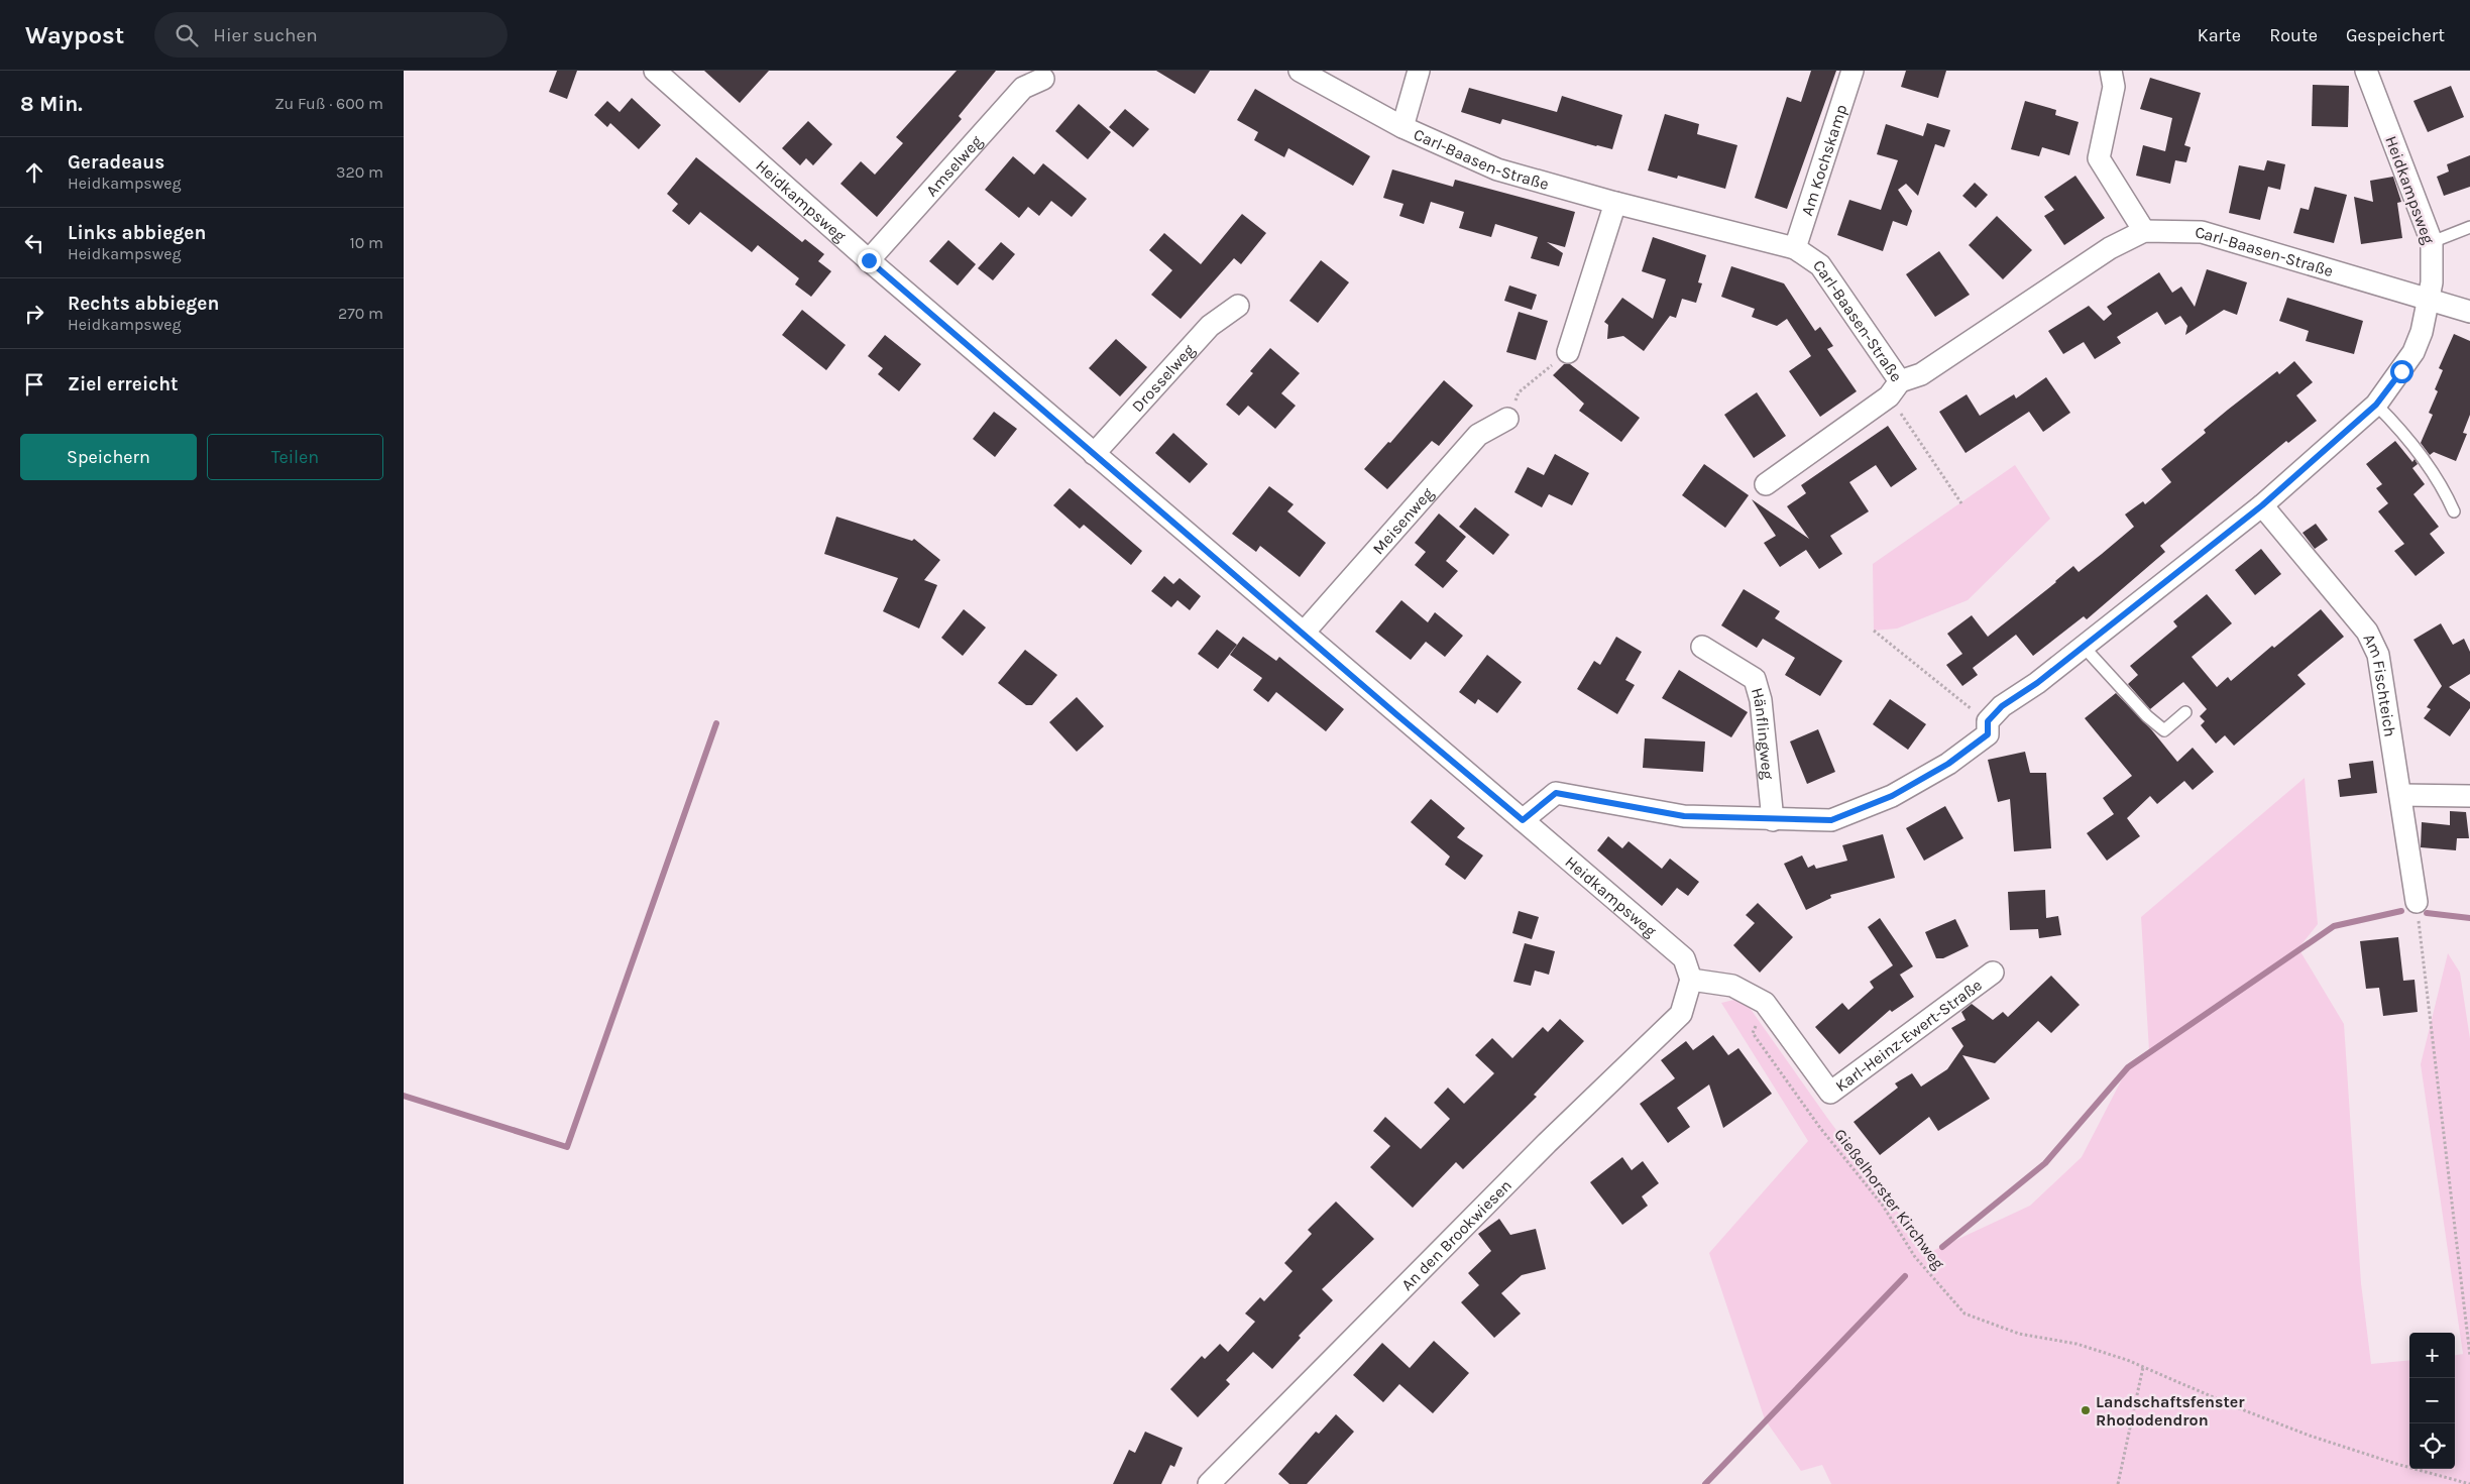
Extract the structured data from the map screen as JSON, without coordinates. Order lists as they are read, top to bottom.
{
  "streets": {
    "street": [
      "Carl-Baasen-Straße",
      "Am Kochskamp",
      "Amselweg",
      "Heidkampsweg",
      "Drosselweg",
      "Meisenweg",
      "Am Fischteich",
      "Hänflingweg",
      "Karl-Heinz-Ewert-Straße",
      "An den Brookwiesen"
    ],
    "path": ["Gießelhorster Kirchweg"]
  },
  "crossings": [
    ["Carl-Baasen-Straße", "Am Kochskamp"],
    ["Carl-Baasen-Straße", "Heidkampsweg"],
    ["Amselweg", "Heidkampsweg"],
    ["Heidkampsweg", "Drosselweg"],
    ["Heidkampsweg", "Meisenweg"],
    ["Heidkampsweg", "Am Fischteich"],
    ["Heidkampsweg", "Hänflingweg"],
    ["Heidkampsweg", "Karl-Heinz-Ewert-Straße"],
    ["Heidkampsweg", "An den Brookwiesen"],
    ["Karl-Heinz-Ewert-Straße", "Gießelhorster Kirchweg"],
    ["Karl-Heinz-Ewert-Straße", "An den Brookwiesen"]
  ],
  "places": ["Landschaftsfenster Rhododendron"],
  "page": {
    "header": "Waypost",
    "search": "Hier suchen",
    "nav": ["Karte", "Route", "Gespeichert"],
    "heading": ["8 Min.", "Zu Fuß · 600 m"],
    "list": [
      ["Geradeaus", "Heidkampsweg", "320 m"],
      ["Links abbiegen", "Heidkampsweg", "10 m"],
      ["Rechts abbiegen", "Heidkampsweg", "270 m"],
      "Ziel erreicht"
    ],
    "buttons": ["Speichern", "Teilen"],
    "map_buttons": ["+", "−"]
  }
}
